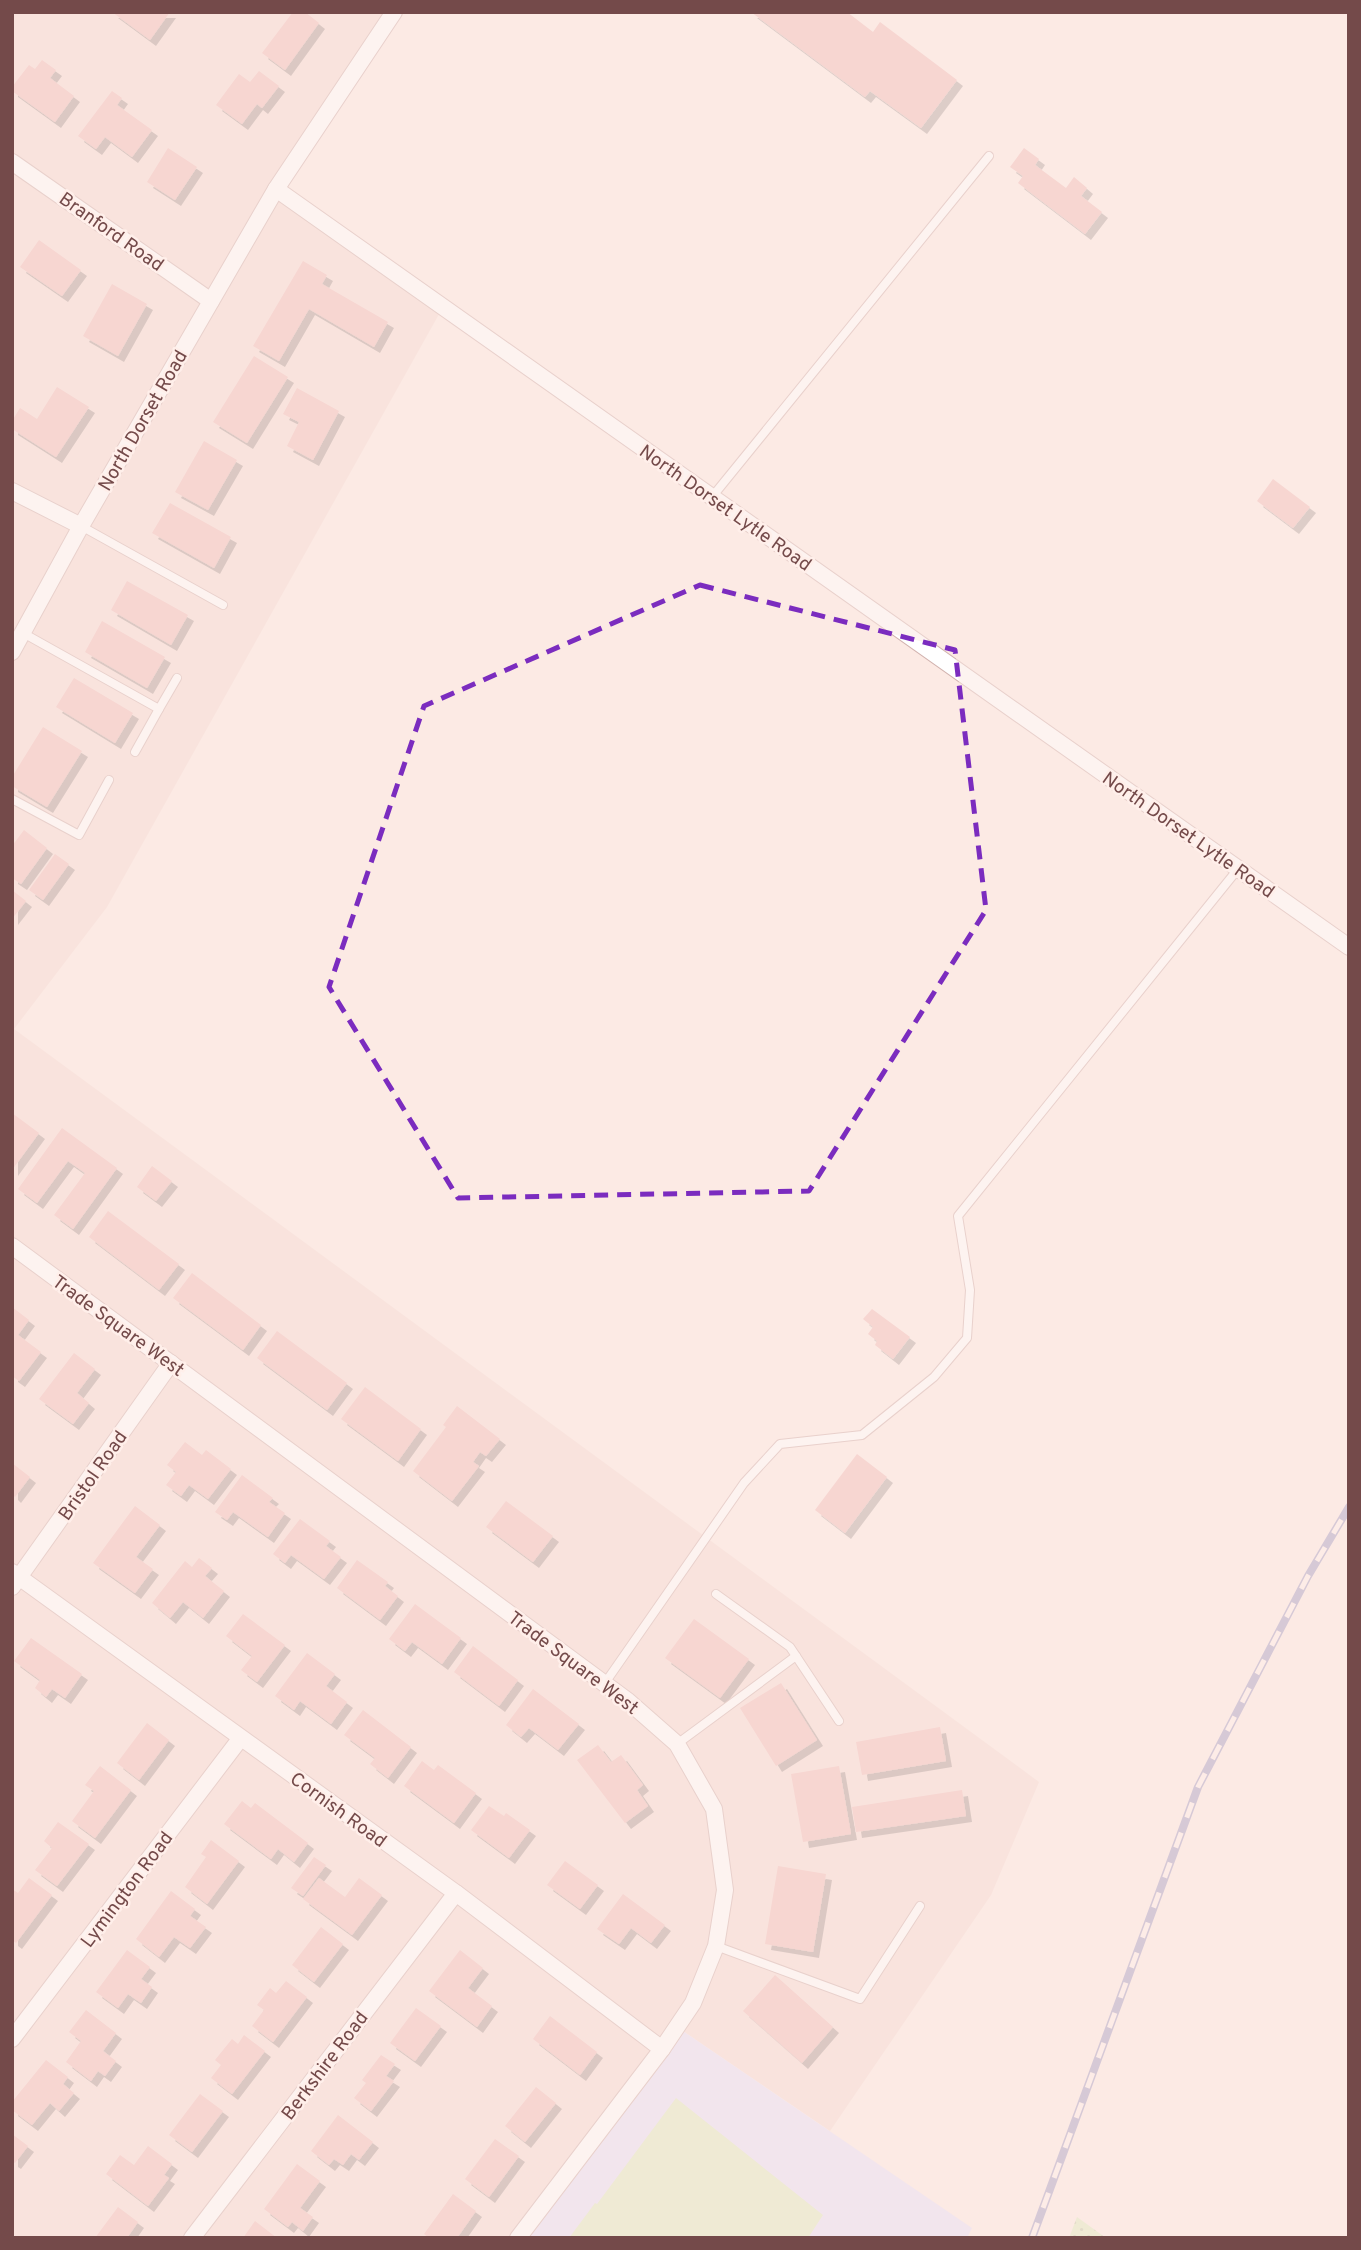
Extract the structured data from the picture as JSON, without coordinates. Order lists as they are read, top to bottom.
{
  "streets": {
    "street": [
      "Branford Road",
      "North Dorset Road",
      "North Dorset Lytle Road",
      "Trade Square West",
      "Bristol Road",
      "Cornish Road",
      "Lymington Road",
      "Berkshire Road"
    ]
  },
  "crossings": [
    ["Branford Road", "North Dorset Road"],
    ["North Dorset Road", "North Dorset Lytle Road"],
    ["Trade Square West", "Bristol Road"],
    ["Trade Square West", "Cornish Road"],
    ["Bristol Road", "Cornish Road"],
    ["Cornish Road", "Lymington Road"],
    ["Cornish Road", "Berkshire Road"]
  ]
}
